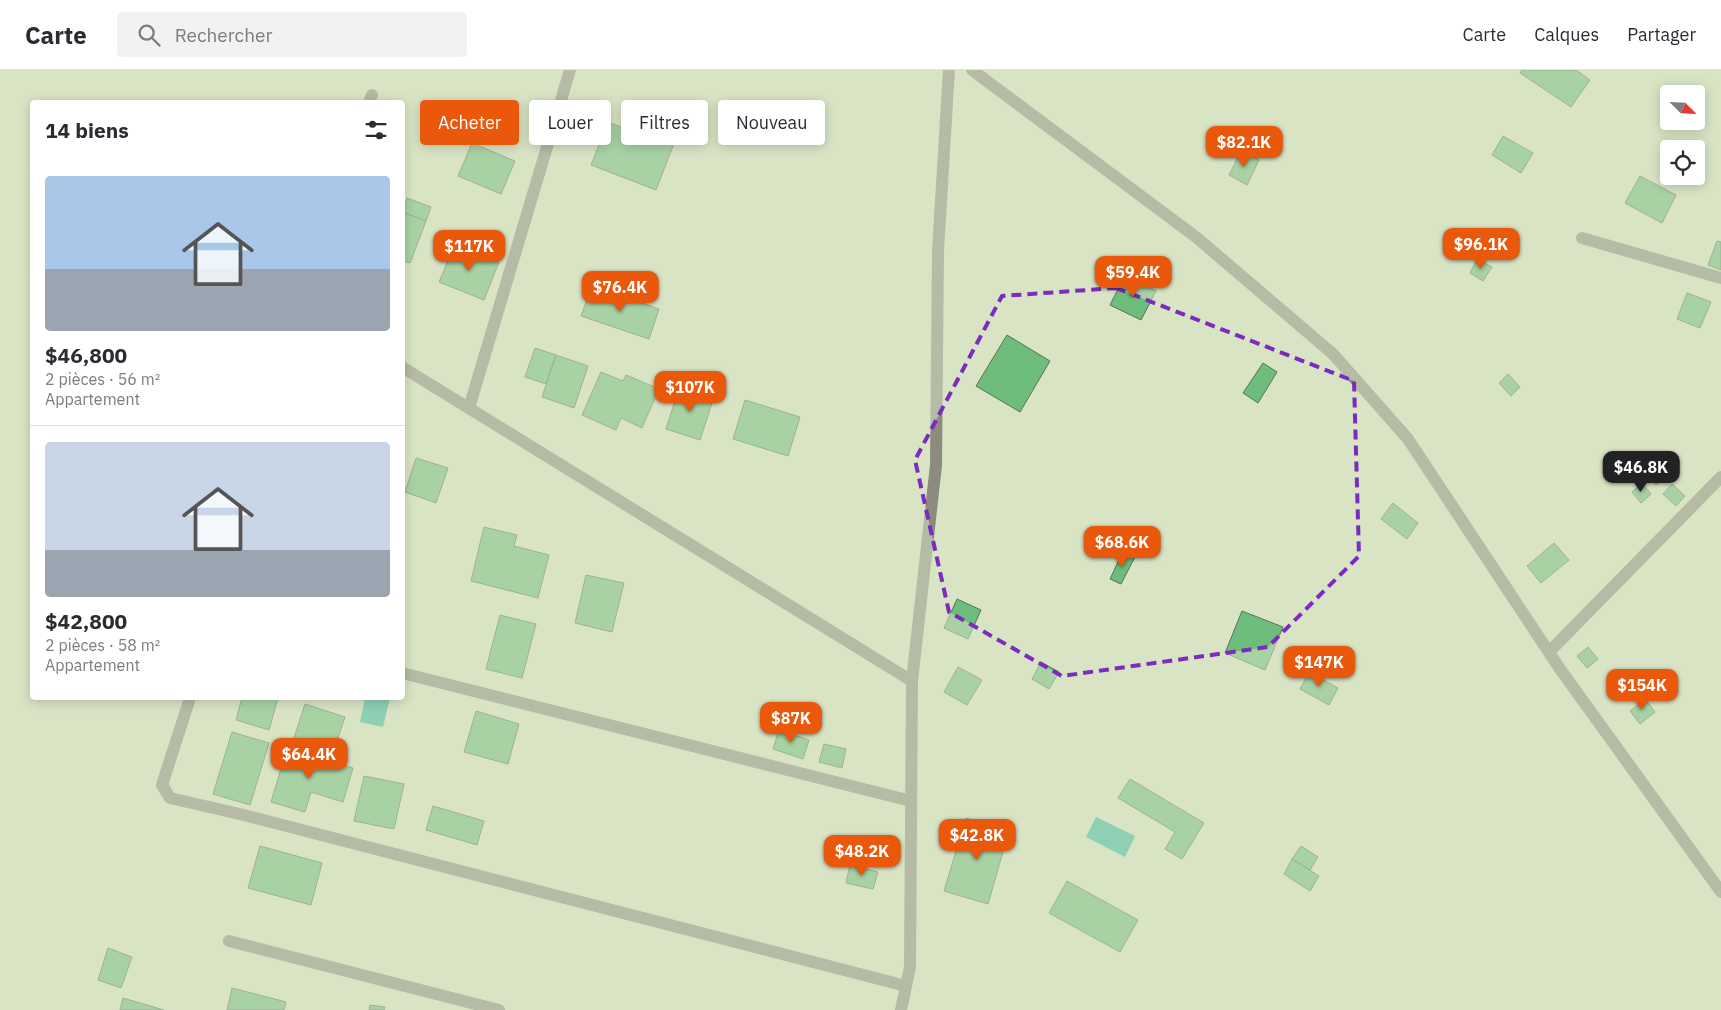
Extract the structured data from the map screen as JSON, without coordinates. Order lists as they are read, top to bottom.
{
  "north": "bottom right",
  "page": {
    "header": "Carte",
    "search": "Rechercher",
    "nav": ["Carte", "Calques", "Partager"],
    "chip": [
      "Acheter",
      "Louer",
      "Filtres",
      "Nouveau"
    ],
    "heading": "14 biens",
    "price": [
      "$82.1K",
      "$96.1K",
      "$117K",
      "$59.4K",
      "$76.4K",
      "$107K",
      "$46.8K",
      "$68.6K",
      "$147K",
      "$154K",
      "$87K",
      "$64.4K",
      "$42.8K",
      "$48.2K"
    ],
    "list": [
      {
        "name": "$46,800",
        "note": "2 pièces · 56 m² · Appartement"
      },
      {
        "name": "$42,800",
        "note": "2 pièces · 58 m² · Appartement"
      }
    ]
  }
}
